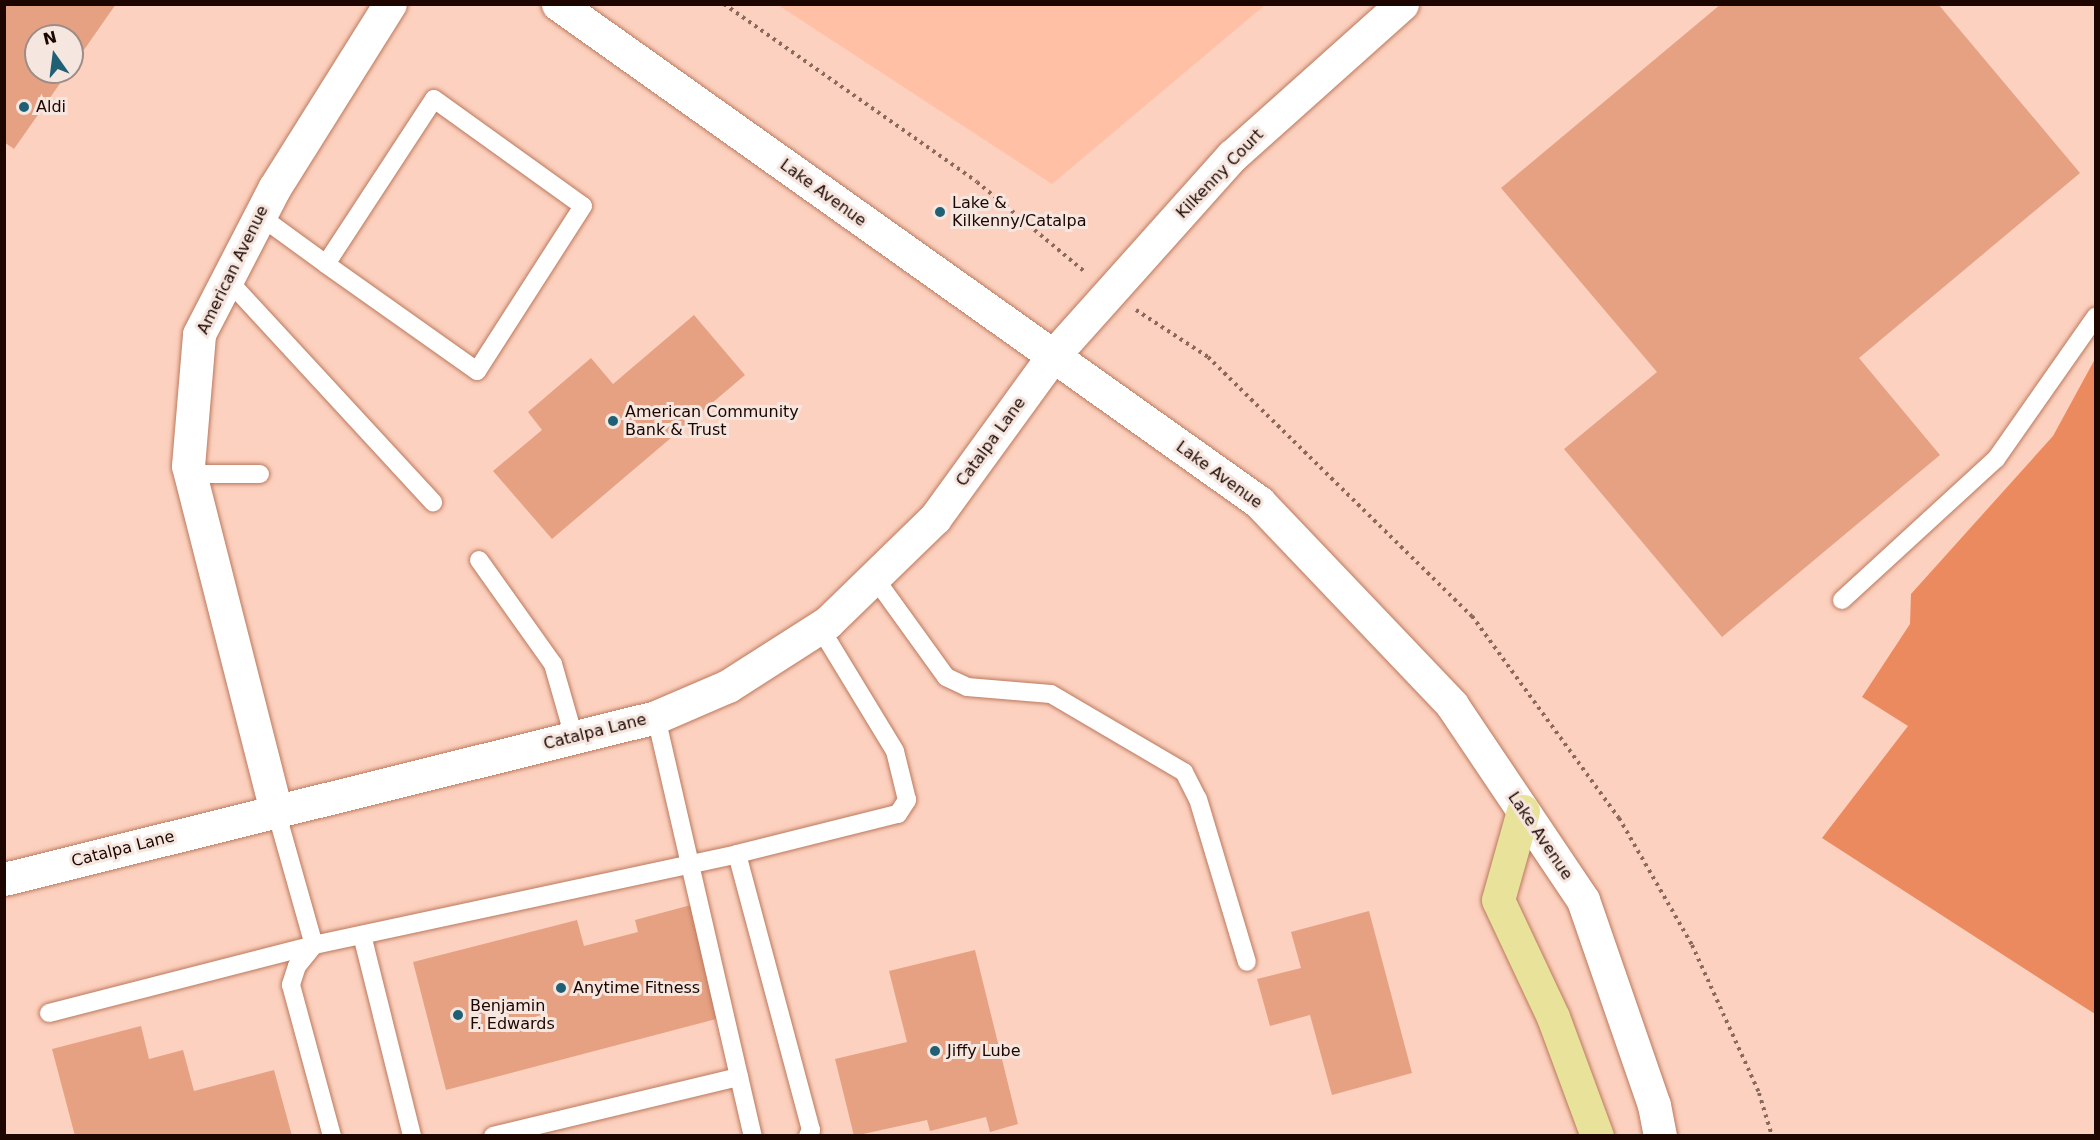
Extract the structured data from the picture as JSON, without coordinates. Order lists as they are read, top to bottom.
{
  "streets": {
    "street": [
      "Kilkenny Court",
      "Lake Avenue",
      "American Avenue",
      "Catalpa Lane"
    ]
  },
  "crossings": [
    ["Kilkenny Court", "Lake Avenue"],
    ["Kilkenny Court", "Catalpa Lane"],
    ["Lake Avenue", "Catalpa Lane"],
    ["American Avenue", "Catalpa Lane"]
  ],
  "places": [
    "Aldi",
    "Lake & Kilkenny/Catalpa",
    "American Community Bank & Trust",
    "Anytime Fitness",
    "Benjamin F. Edwards",
    "Jiffy Lube"
  ],
  "north": "top"
}
